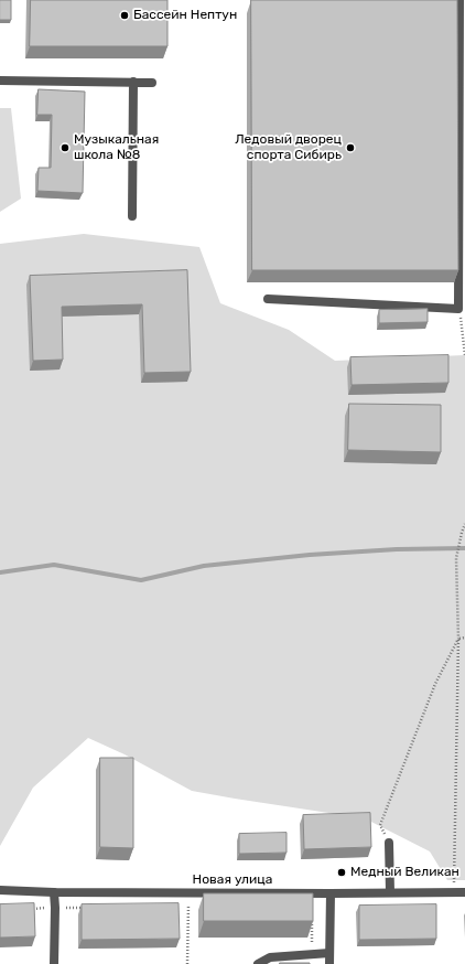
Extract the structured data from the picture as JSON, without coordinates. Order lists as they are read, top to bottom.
{
  "streets": {
    "street": ["Новая улица"]
  },
  "places": [
    "Бассейн Нептун",
    "Музыкальная школа №8",
    "Ледовый дворец спорта Сибирь",
    "Медный Великан"
  ]
}
